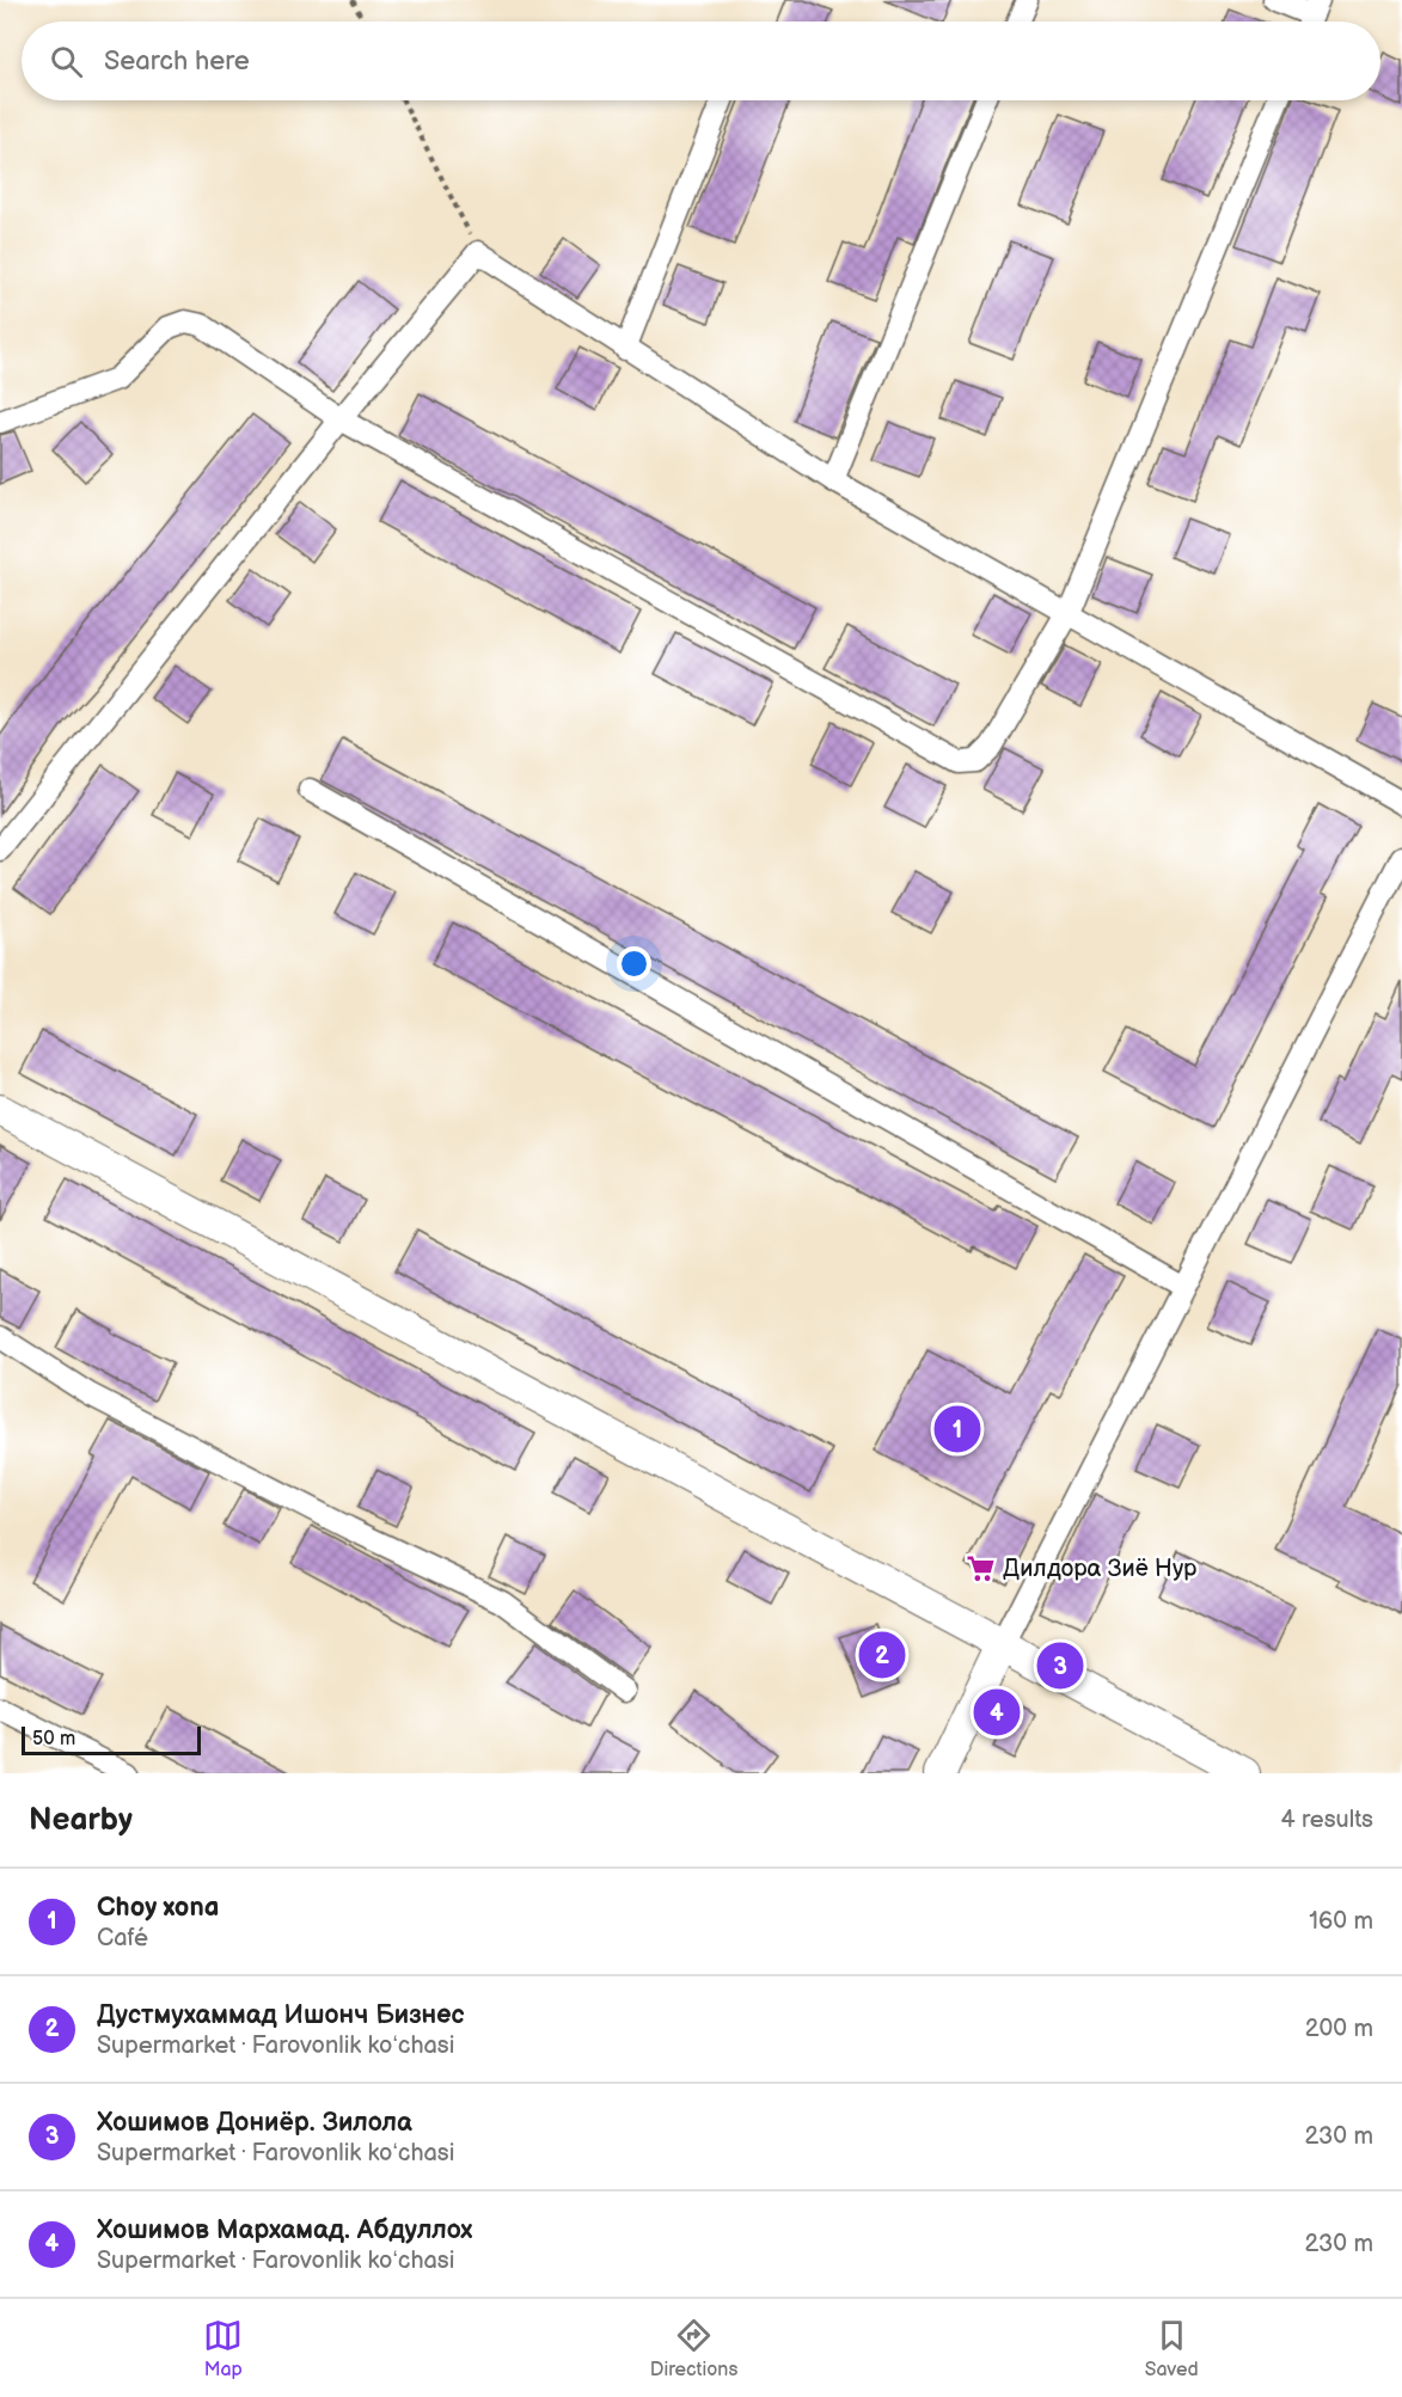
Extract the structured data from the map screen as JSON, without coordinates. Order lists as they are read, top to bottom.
{
  "places": {
    "supermarket": ["Дилдора Зиё Нур"]
  },
  "scale_bar": "50 m",
  "page": {
    "search": "Search here",
    "pins": [
      "1",
      "2",
      "3",
      "4"
    ],
    "scale": "50 m",
    "heading": ["Nearby", "4 results"],
    "list": [
      {
        "mark": "1",
        "name": "Choy xona",
        "note": "Café",
        "value": "160 m"
      },
      {
        "mark": "2",
        "name": "Дустмухаммад Ишонч Бизнес",
        "note": "Supermarket · Farovonlik koʻchasi",
        "value": "200 m"
      },
      {
        "mark": "3",
        "name": "Хошимов Дониёр. Зилола",
        "note": "Supermarket · Farovonlik koʻchasi",
        "value": "230 m"
      },
      {
        "mark": "4",
        "name": "Хошимов Мархамад. Абдуллох",
        "note": "Supermarket · Farovonlik koʻchasi",
        "value": "230 m"
      }
    ],
    "nav": ["Map", "Directions", "Saved"]
  }
}
